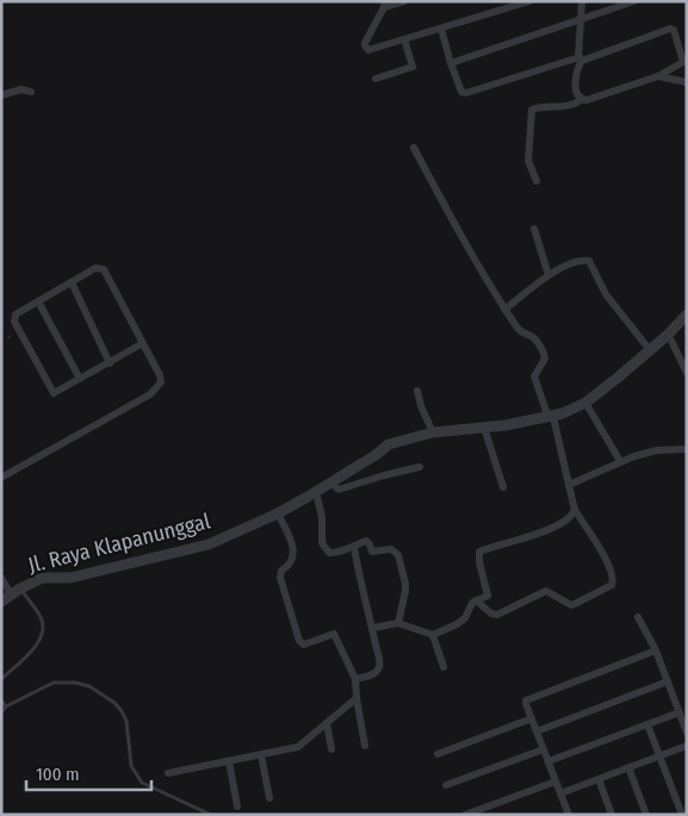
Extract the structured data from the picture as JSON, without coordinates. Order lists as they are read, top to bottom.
{
  "streets": {
    "street": ["Jl. Raya Klapanunggal"]
  },
  "scale_bar": "100 m"
}
